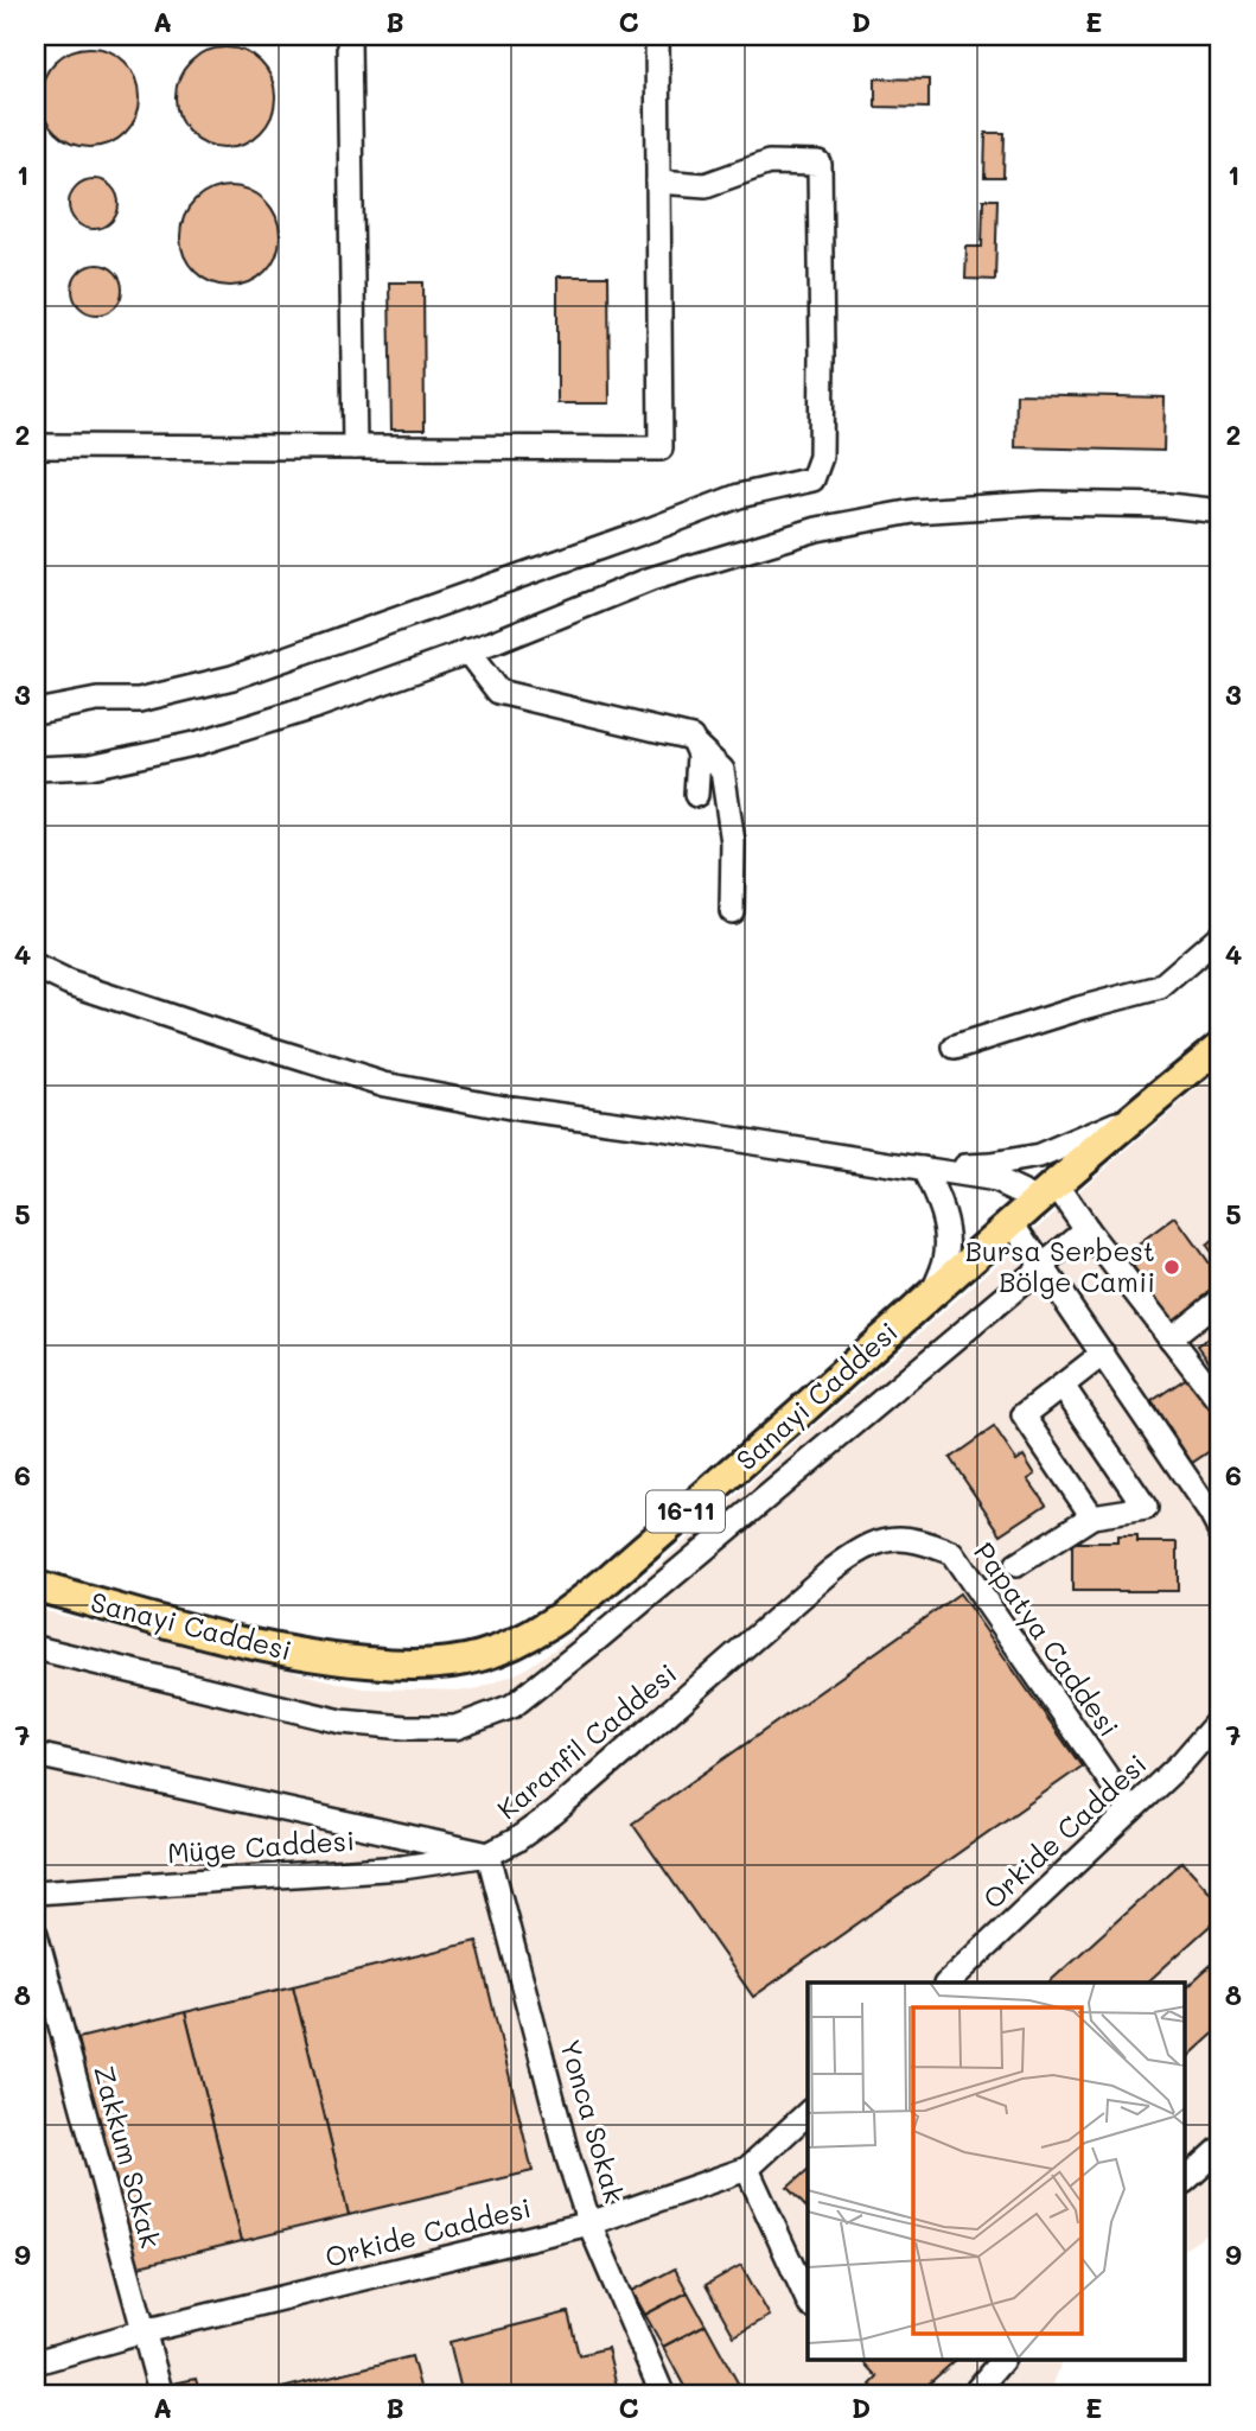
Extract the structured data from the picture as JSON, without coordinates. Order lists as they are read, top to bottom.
{
  "streets": {
    "main road": ["Sanayi Caddesi", "16-11"],
    "lane": [
      "Papatya Caddesi",
      "Karanfil Caddesi",
      "Orkide Caddesi",
      "Müge Caddesi",
      "Yonca Sokak",
      "Zakkum Sokak"
    ]
  },
  "crossings": [
    ["Papatya Caddesi", "Karanfil Caddesi"],
    ["Papatya Caddesi", "Orkide Caddesi"],
    ["Karanfil Caddesi", "Müge Caddesi"],
    ["Karanfil Caddesi", "Yonca Sokak"],
    ["Orkide Caddesi", "Yonca Sokak"],
    ["Orkide Caddesi", "Zakkum Sokak"],
    ["Müge Caddesi", "Yonca Sokak"]
  ],
  "places": ["Bursa Serbest Bölge Camii"],
  "grid": {
    "columns": [
      "A",
      "B",
      "C",
      "D",
      "E"
    ],
    "rows": [
      "1",
      "2",
      "3",
      "4",
      "5",
      "6",
      "7",
      "8",
      "9"
    ]
  }
}
